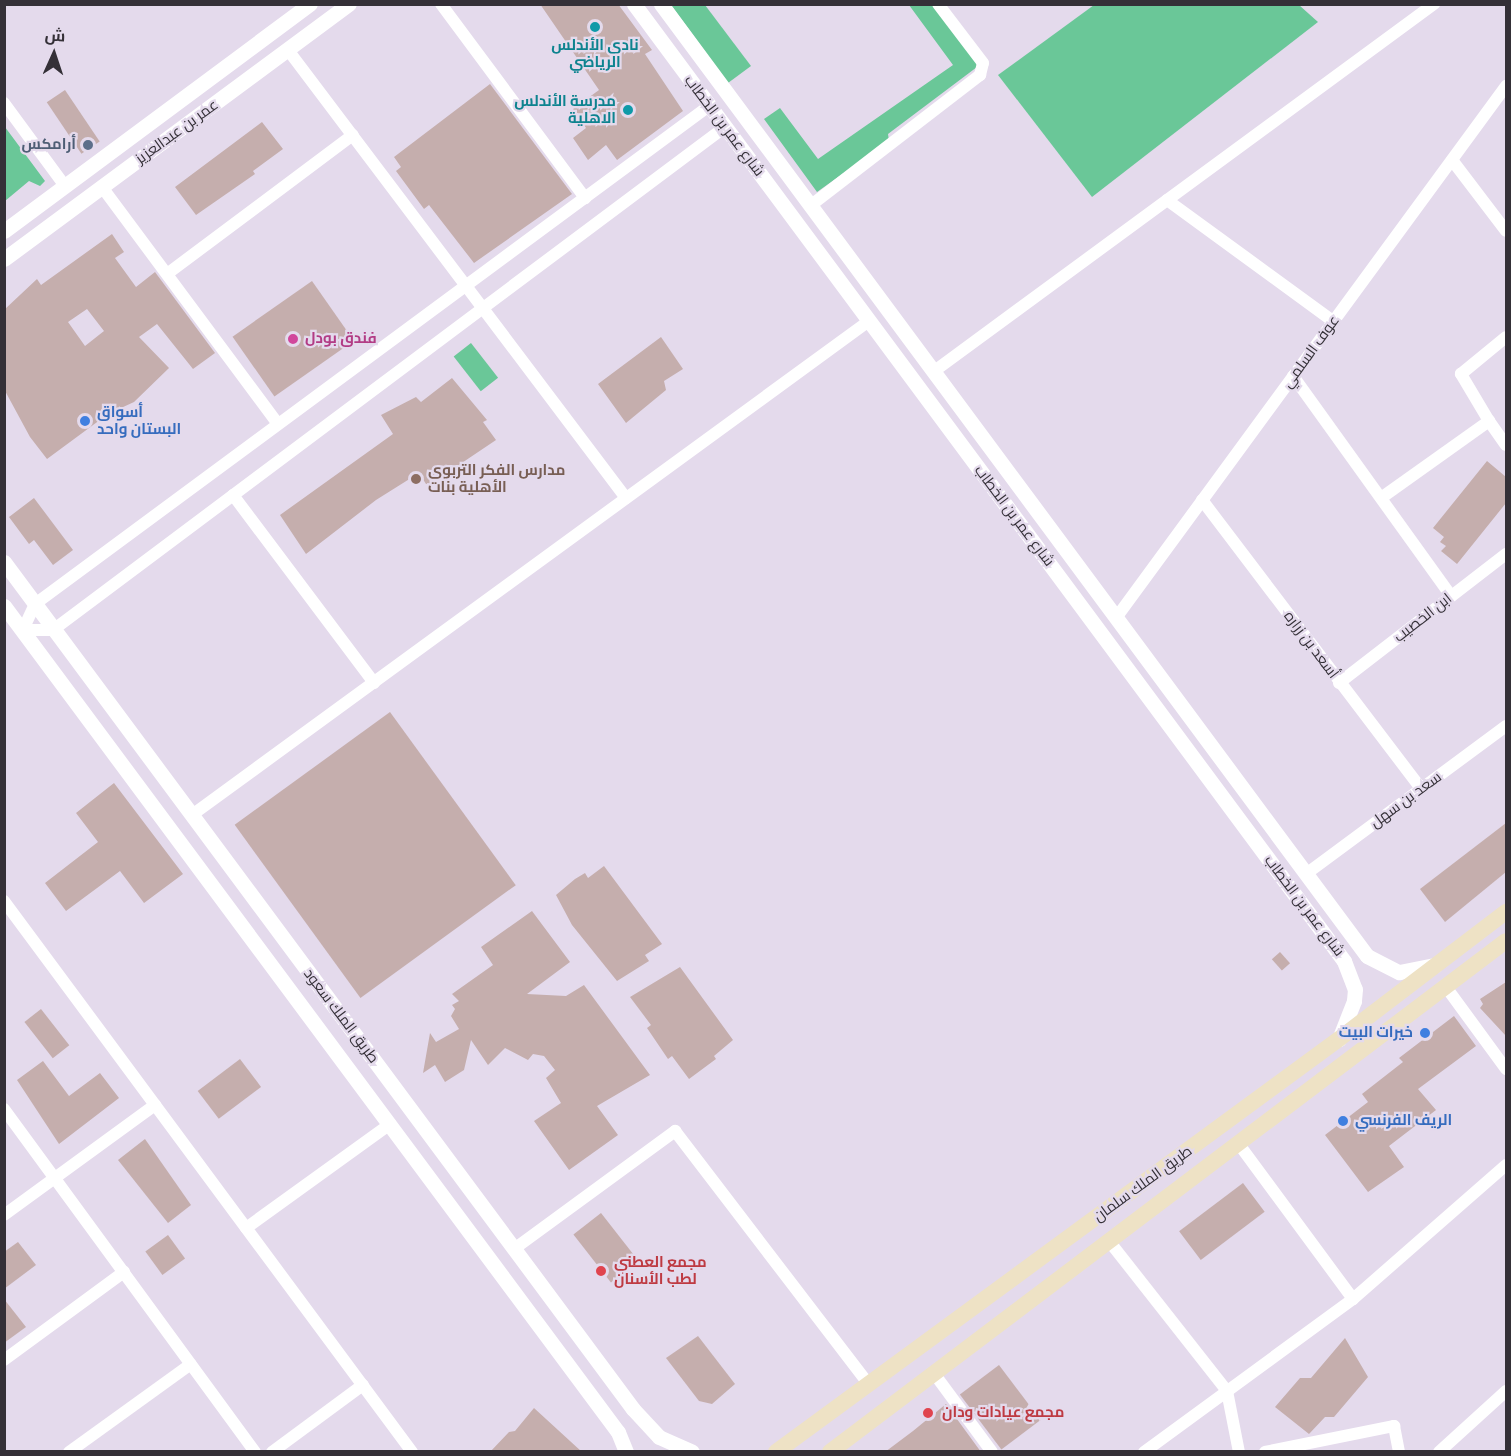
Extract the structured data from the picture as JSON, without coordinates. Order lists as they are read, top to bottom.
{
  "streets": {
    "main road": ["طريق الملك سلمان"],
    "street": [
      "شارع عمر بن الخطاب",
      "عمر بن عبدالعزيز",
      "عوف السلمي",
      "ابن الخصيب",
      "أسعد بن زراره",
      "سعد بن سهل",
      "طريق الملك سعود"
    ]
  },
  "crossings": [
    ["شارع عمر بن الخطاب", "عوف السلمي"],
    ["شارع عمر بن الخطاب", "سعد بن سهل"],
    ["شارع عمر بن الخطاب", "طريق الملك سلمان"],
    ["عوف السلمي", "أسعد بن زراره"],
    ["ابن الخصيب", "أسعد بن زراره"],
    ["أسعد بن زراره", "سعد بن سهل"]
  ],
  "places": [
    "نادي الأندلس الرياضي",
    "مدرسة الأندلس الاهلية",
    "أرامكس",
    "فندق بودل",
    "أسواق البستان واحد",
    "مدارس الفكر التربوي الأهلية بنات",
    "خيرات البيت",
    "الريف الفرنسي",
    "مجمع العطني لطب الأسنان",
    "مجمع عيادات ودان"
  ],
  "north": "top"
}
